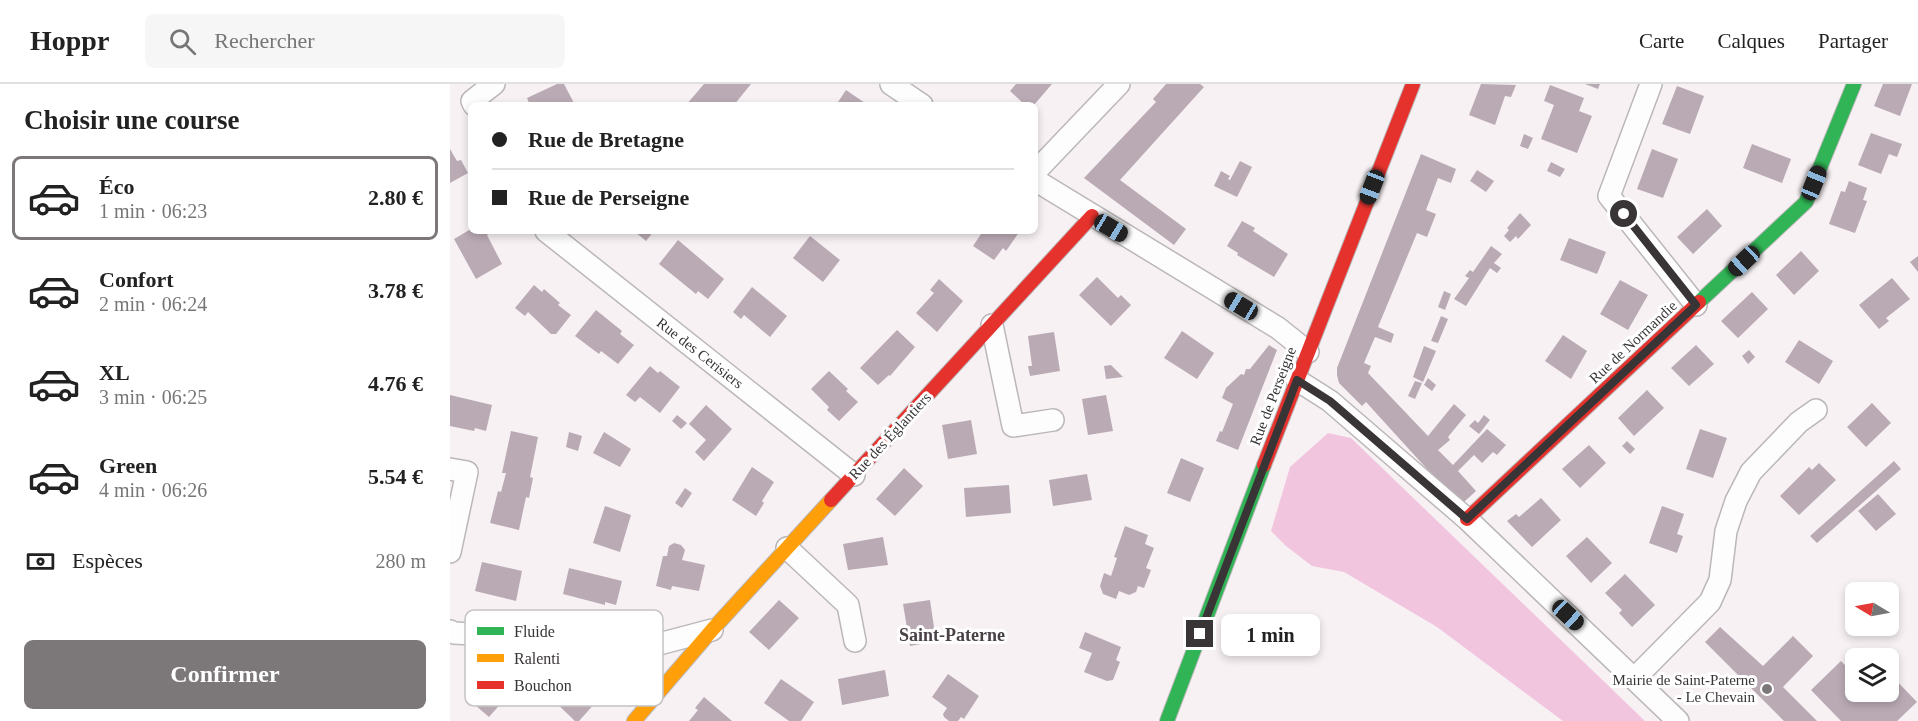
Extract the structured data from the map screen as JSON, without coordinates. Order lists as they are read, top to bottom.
{
  "streets": {
    "street": [
      "Rue de Normandie",
      "Rue des Cerisiers",
      "Rue de Perseigne",
      "Rue des Églantiers"
    ]
  },
  "crossings": [
    ["Rue des Cerisiers", "Rue des Églantiers"]
  ],
  "districts": ["Saint-Paterne"],
  "places": ["Mairie de Saint-Paterne - Le Chevain"],
  "legend": ["Fluide", "Ralenti", "Bouchon"],
  "north": "left",
  "page": {
    "header": "Hoppr",
    "search": "Rechercher",
    "nav": ["Carte", "Calques", "Partager"],
    "heading": "Choisir une course",
    "banner": ["Rue de Bretagne", "Rue de Perseigne"],
    "list": [
      {
        "name": "Éco",
        "note": "1 min · 06:23",
        "value": "2.80 €"
      },
      {
        "name": "Confort",
        "note": "2 min · 06:24",
        "value": "3.78 €"
      },
      {
        "name": "XL",
        "note": "3 min · 06:25",
        "value": "4.76 €"
      },
      {
        "name": "Green",
        "note": "4 min · 06:26",
        "value": "5.54 €"
      }
    ],
    "pay": ["Espèces", "280 m"],
    "bubble": "1 min",
    "buttons": "Confirmer"
  }
}
